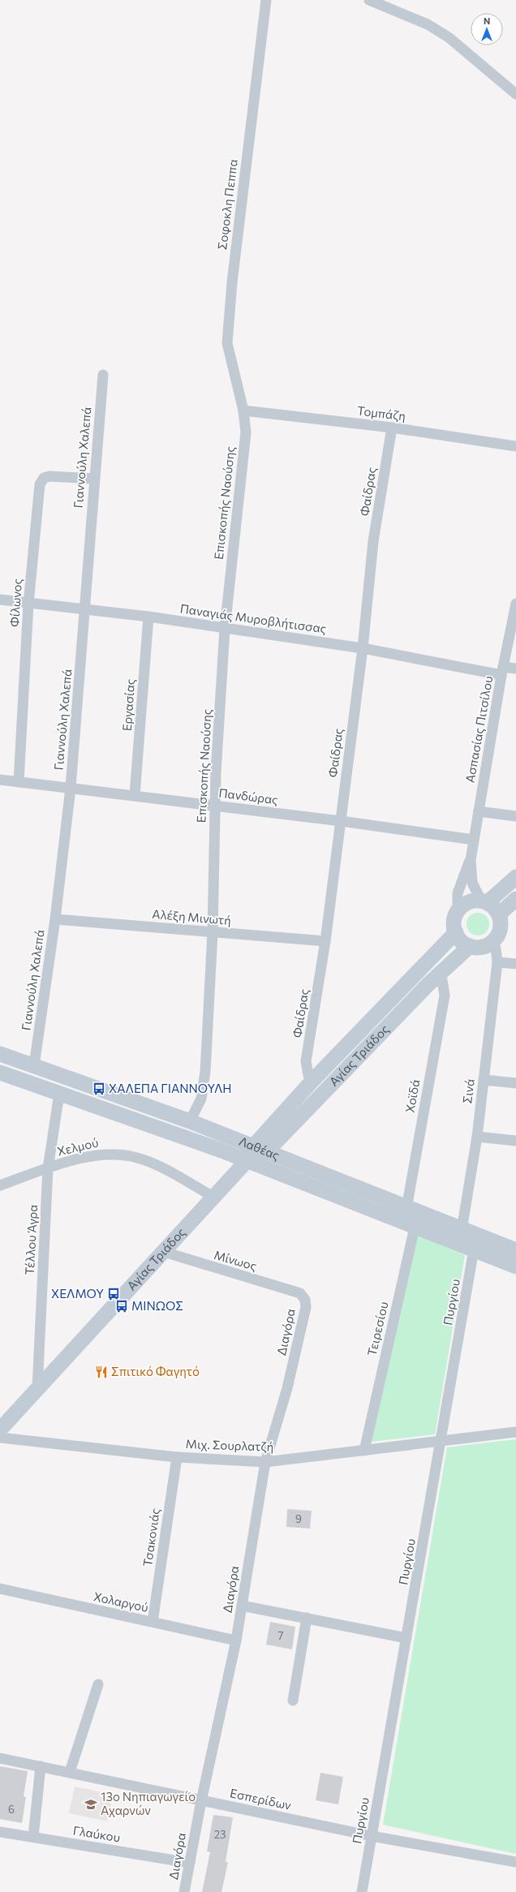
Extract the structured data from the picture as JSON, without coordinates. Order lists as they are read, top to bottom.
{
  "streets": {
    "street": [
      "Σοφοκλη Πεππα",
      "Τομπάζη",
      "Γιαννούλη Χαλεπά",
      "Φαίδρας",
      "Επισκοπής Ναούσης",
      "Φίλωνος",
      "Παναγιάς Μυροβλήτισσας",
      "Εργασίας",
      "Ασπασίας Πιτσίλου",
      "Πανδώρας",
      "Αλέξη Μινωτή",
      "Αγίας Τριάδος",
      "Σινά",
      "Χοϊδά",
      "Χελμού",
      "Λαθέας",
      "Τέλλου Άγρα",
      "Μίνωος",
      "Πυργίου",
      "Τειρεσίου",
      "Διαγόρα",
      "Μιχ. Σουρλατζή",
      "Τσακονιάς",
      "Χολαργού",
      "Εσπερίδων",
      "Γλαύκου"
    ]
  },
  "crossings": [
    ["Σοφοκλη Πεππα", "Τομπάζη"],
    ["Σοφοκλη Πεππα", "Επισκοπής Ναούσης"],
    ["Τομπάζη", "Φαίδρας"],
    ["Τομπάζη", "Επισκοπής Ναούσης"],
    ["Γιαννούλη Χαλεπά", "Φίλωνος"],
    ["Γιαννούλη Χαλεπά", "Παναγιάς Μυροβλήτισσας"],
    ["Γιαννούλη Χαλεπά", "Πανδώρας"],
    ["Γιαννούλη Χαλεπά", "Αλέξη Μινωτή"],
    ["Γιαννούλη Χαλεπά", "Λαθέας"],
    ["Φαίδρας", "Παναγιάς Μυροβλήτισσας"],
    ["Φαίδρας", "Πανδώρας"],
    ["Φαίδρας", "Αλέξη Μινωτή"],
    ["Φαίδρας", "Αγίας Τριάδος"],
    ["Επισκοπής Ναούσης", "Παναγιάς Μυροβλήτισσας"],
    ["Επισκοπής Ναούσης", "Πανδώρας"],
    ["Επισκοπής Ναούσης", "Αλέξη Μινωτή"],
    ["Επισκοπής Ναούσης", "Λαθέας"],
    ["Φίλωνος", "Παναγιάς Μυροβλήτισσας"],
    ["Φίλωνος", "Πανδώρας"],
    ["Παναγιάς Μυροβλήτισσας", "Εργασίας"],
    ["Παναγιάς Μυροβλήτισσας", "Ασπασίας Πιτσίλου"],
    ["Εργασίας", "Πανδώρας"],
    ["Ασπασίας Πιτσίλου", "Πανδώρας"],
    ["Ασπασίας Πιτσίλου", "Αγίας Τριάδος"],
    ["Ασπασίας Πιτσίλου", "Σινά"],
    ["Αγίας Τριάδος", "Σινά"],
    ["Αγίας Τριάδος", "Χοϊδά"],
    ["Αγίας Τριάδος", "Χελμού"],
    ["Αγίας Τριάδος", "Λαθέας"],
    ["Αγίας Τριάδος", "Τέλλου Άγρα"],
    ["Αγίας Τριάδος", "Μίνωος"],
    ["Σινά", "Λαθέας"],
    ["Χοϊδά", "Λαθέας"],
    ["Χοϊδά", "Τειρεσίου"],
    ["Χελμού", "Τέλλου Άγρα"],
    ["Λαθέας", "Τέλλου Άγρα"],
    ["Λαθέας", "Πυργίου"],
    ["Λαθέας", "Τειρεσίου"],
    ["Μίνωος", "Διαγόρα"],
    ["Πυργίου", "Μιχ. Σουρλατζή"],
    ["Πυργίου", "Εσπερίδων"],
    ["Τειρεσίου", "Μιχ. Σουρλατζή"],
    ["Διαγόρα", "Μιχ. Σουρλατζή"],
    ["Διαγόρα", "Χολαργού"],
    ["Διαγόρα", "Εσπερίδων"],
    ["Διαγόρα", "Γλαύκου"],
    ["Μιχ. Σουρλατζή", "Τσακονιάς"],
    ["Τσακονιάς", "Χολαργού"]
  ],
  "places": {
    "bus stop": ["ΧΑΛΕΠΑ ΓΙΑΝΝΟΥΛΗ", "ΧΕΛΜΟΥ", "ΜΙΝΩΟΣ"],
    "restaurant": ["Σπιτικό Φαγητό"],
    "school or university": ["13ο Νηπιαγωγείο Αχαρνών"]
  },
  "house_numbers": [
    "9",
    "7",
    "6",
    "23"
  ],
  "north": "top"
}
